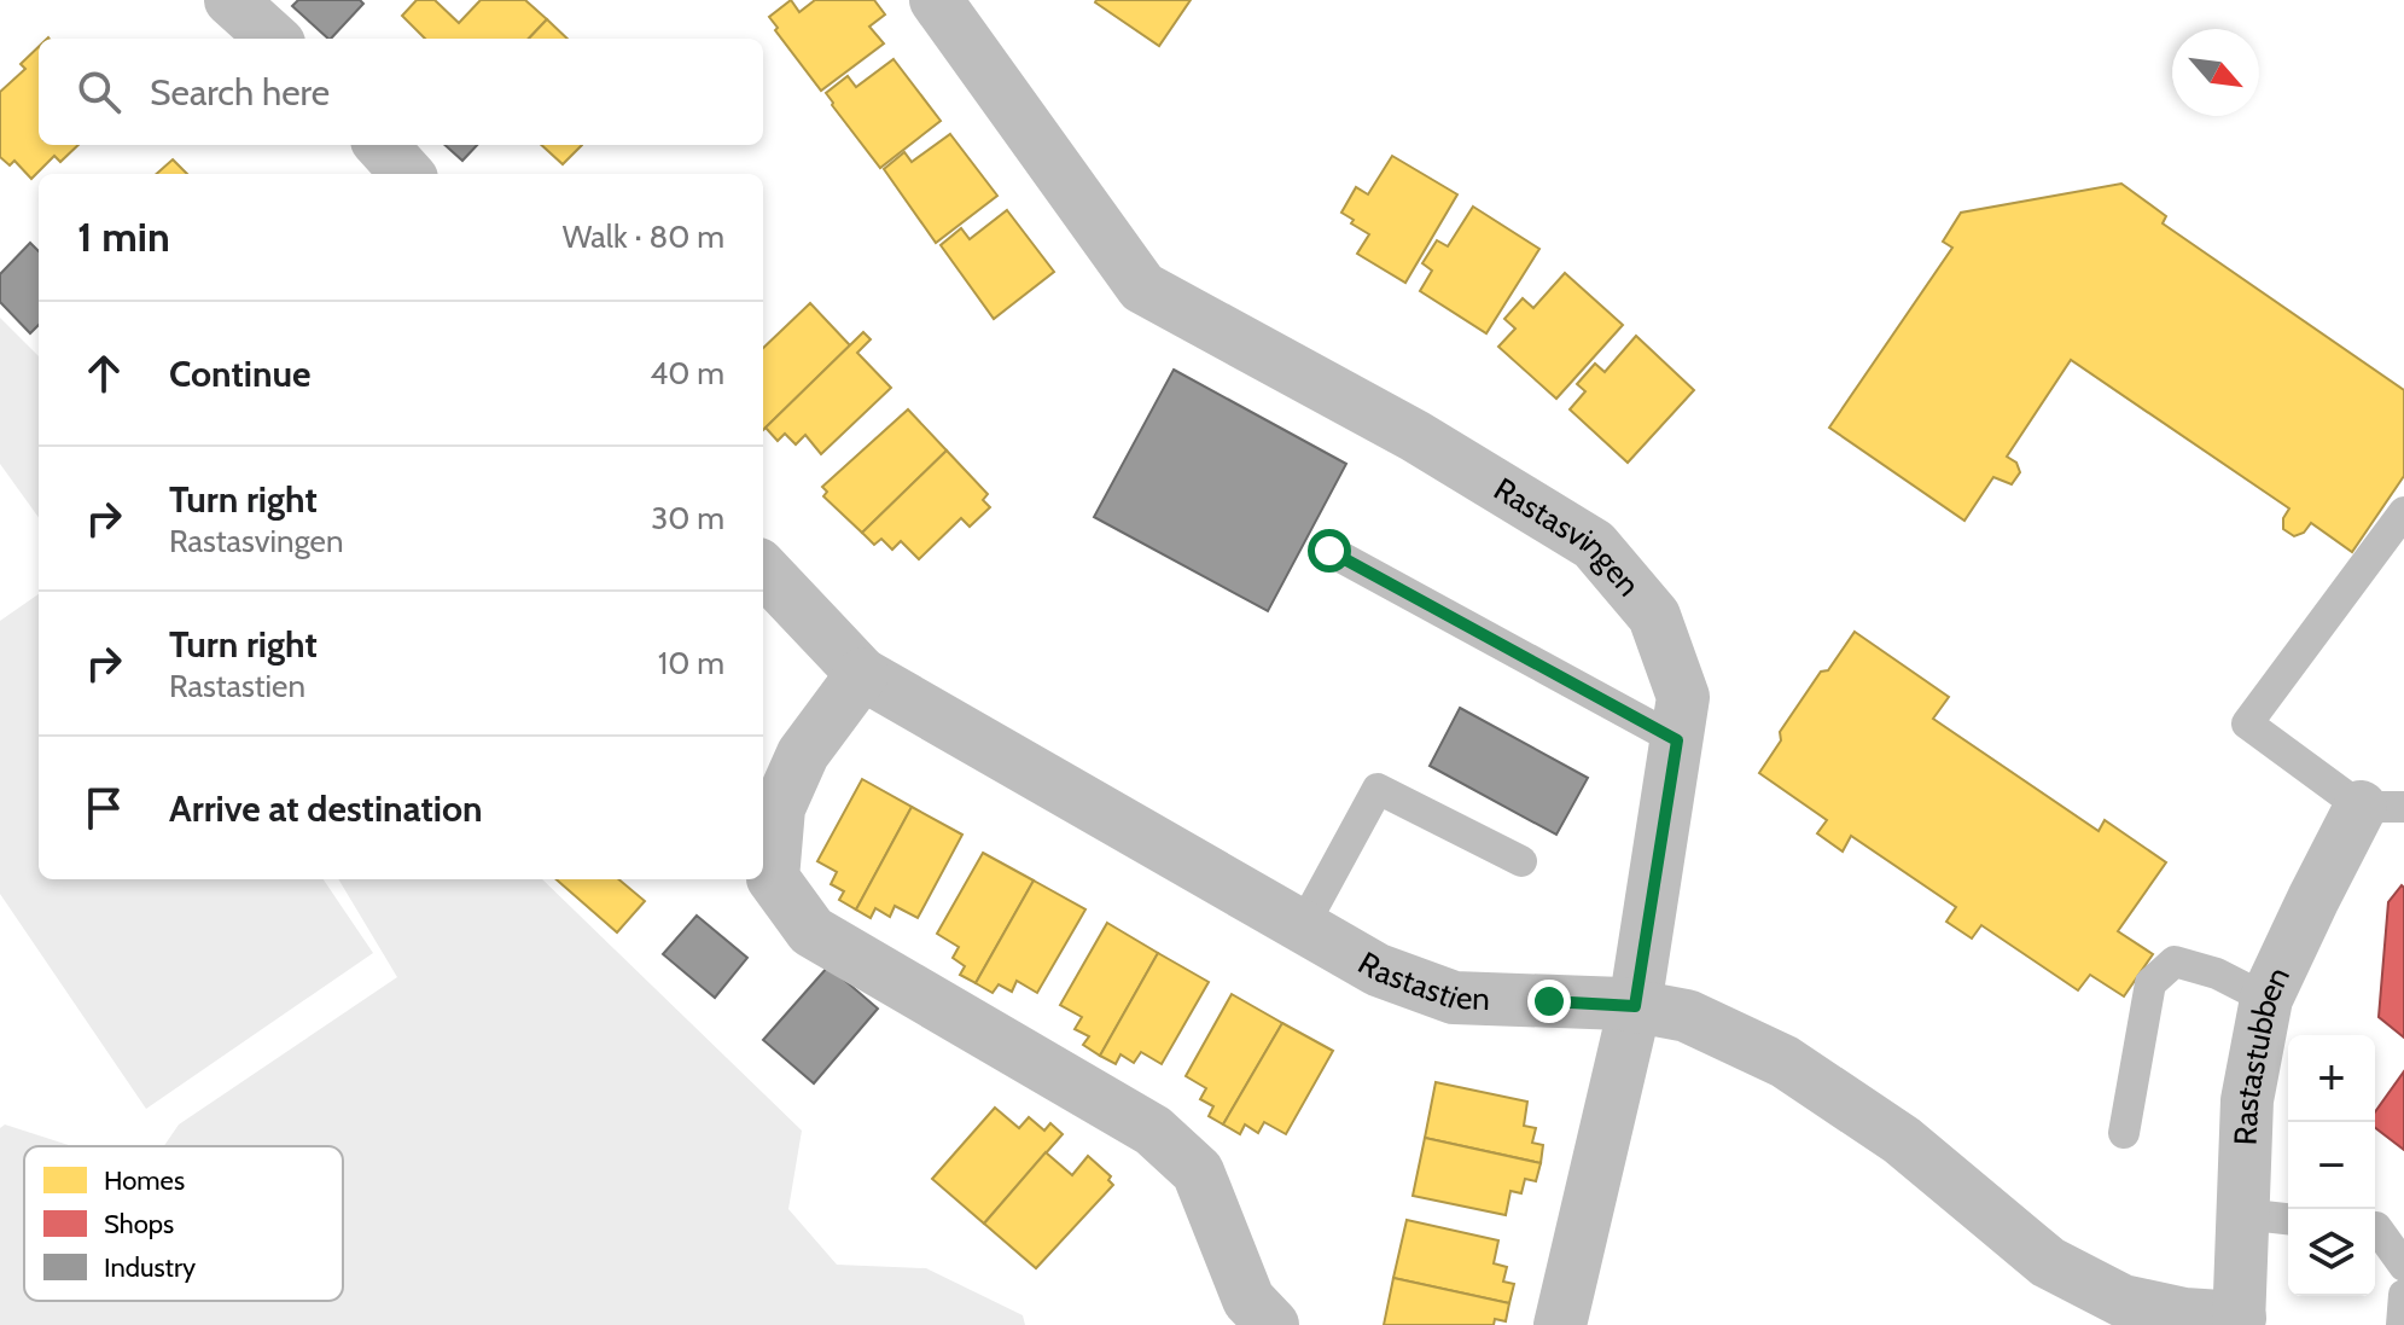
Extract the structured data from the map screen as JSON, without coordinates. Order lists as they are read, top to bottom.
{
  "streets": {
    "street": ["Rastasvingen", "Rastastien", "Rastastubben"]
  },
  "crossings": [
    ["Rastasvingen", "Rastastien"],
    ["Rastastien", "Rastastubben"]
  ],
  "legend": ["Homes", "Shops", "Industry"],
  "north": "bottom right",
  "page": {
    "search": "Search here",
    "heading": ["1 min", "Walk · 80 m"],
    "list": [
      ["Continue", "40 m"],
      ["Turn right", "Rastasvingen", "30 m"],
      ["Turn right", "Rastastien", "10 m"],
      "Arrive at destination"
    ],
    "map_buttons": ["+", "−"]
  }
}
